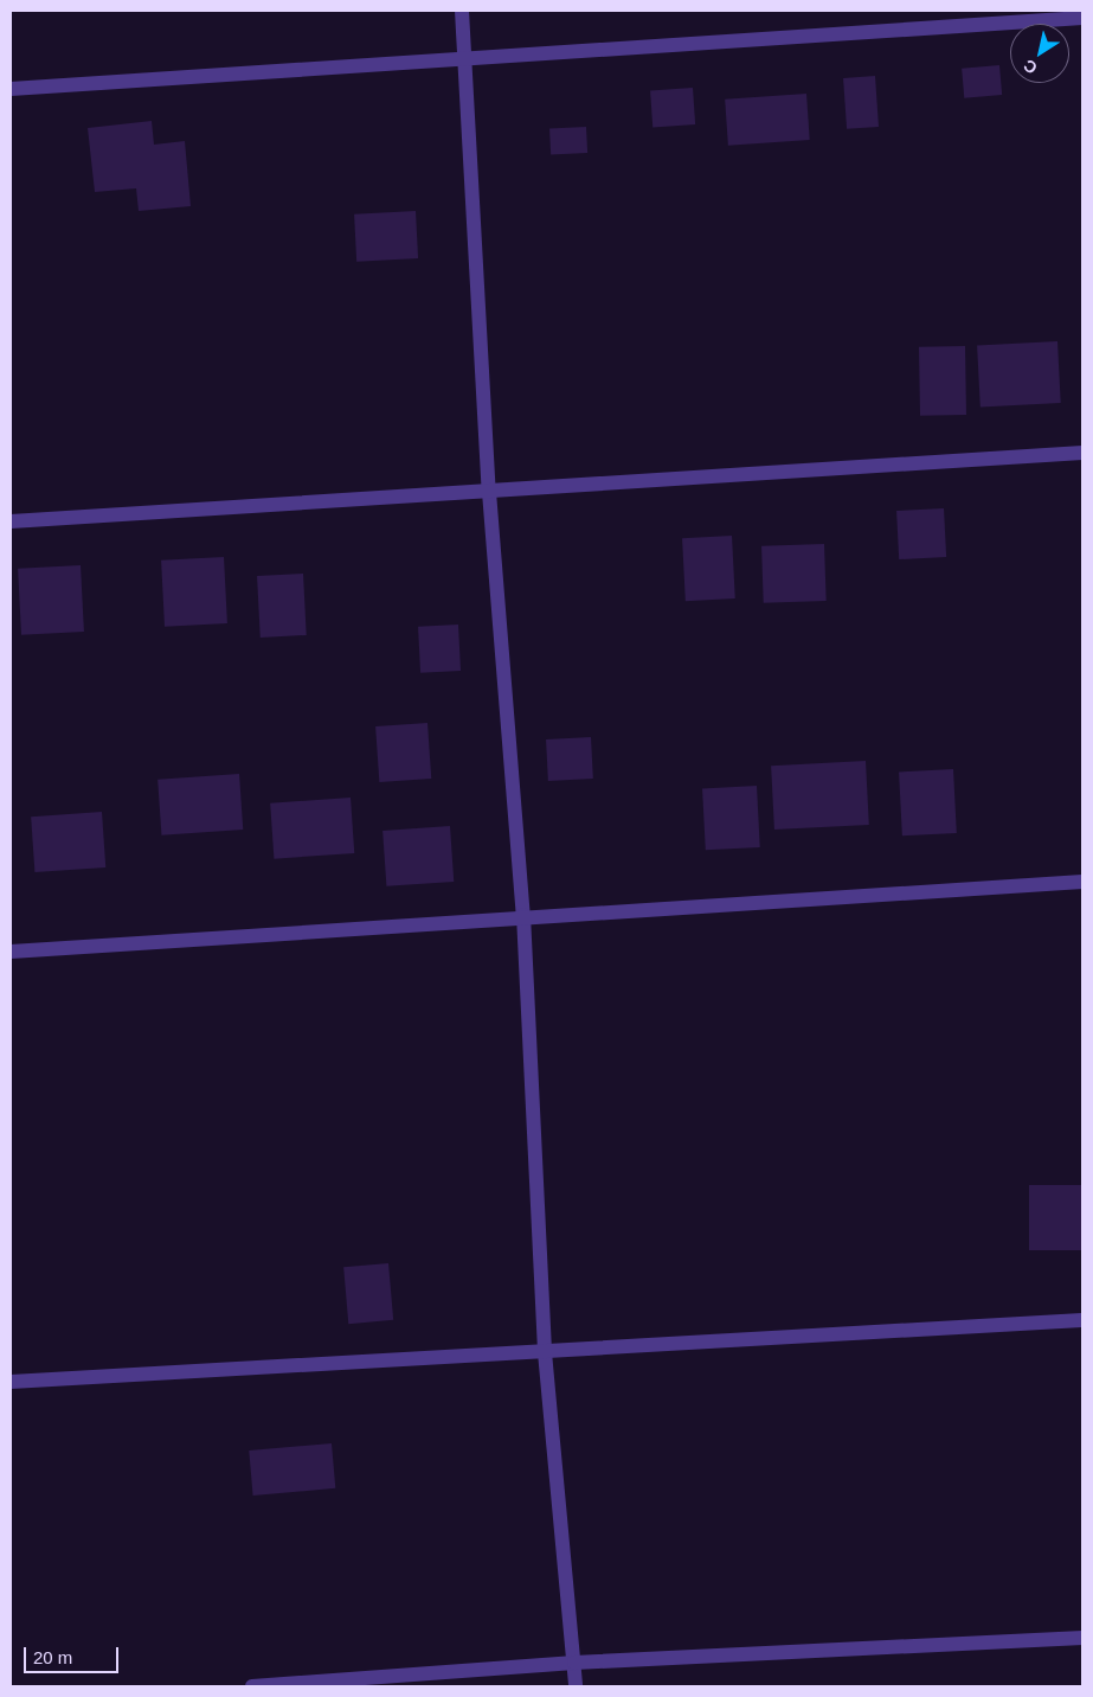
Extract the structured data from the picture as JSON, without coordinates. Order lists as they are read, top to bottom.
{
  "scale_bar": "20 m",
  "north": "bottom left"
}
